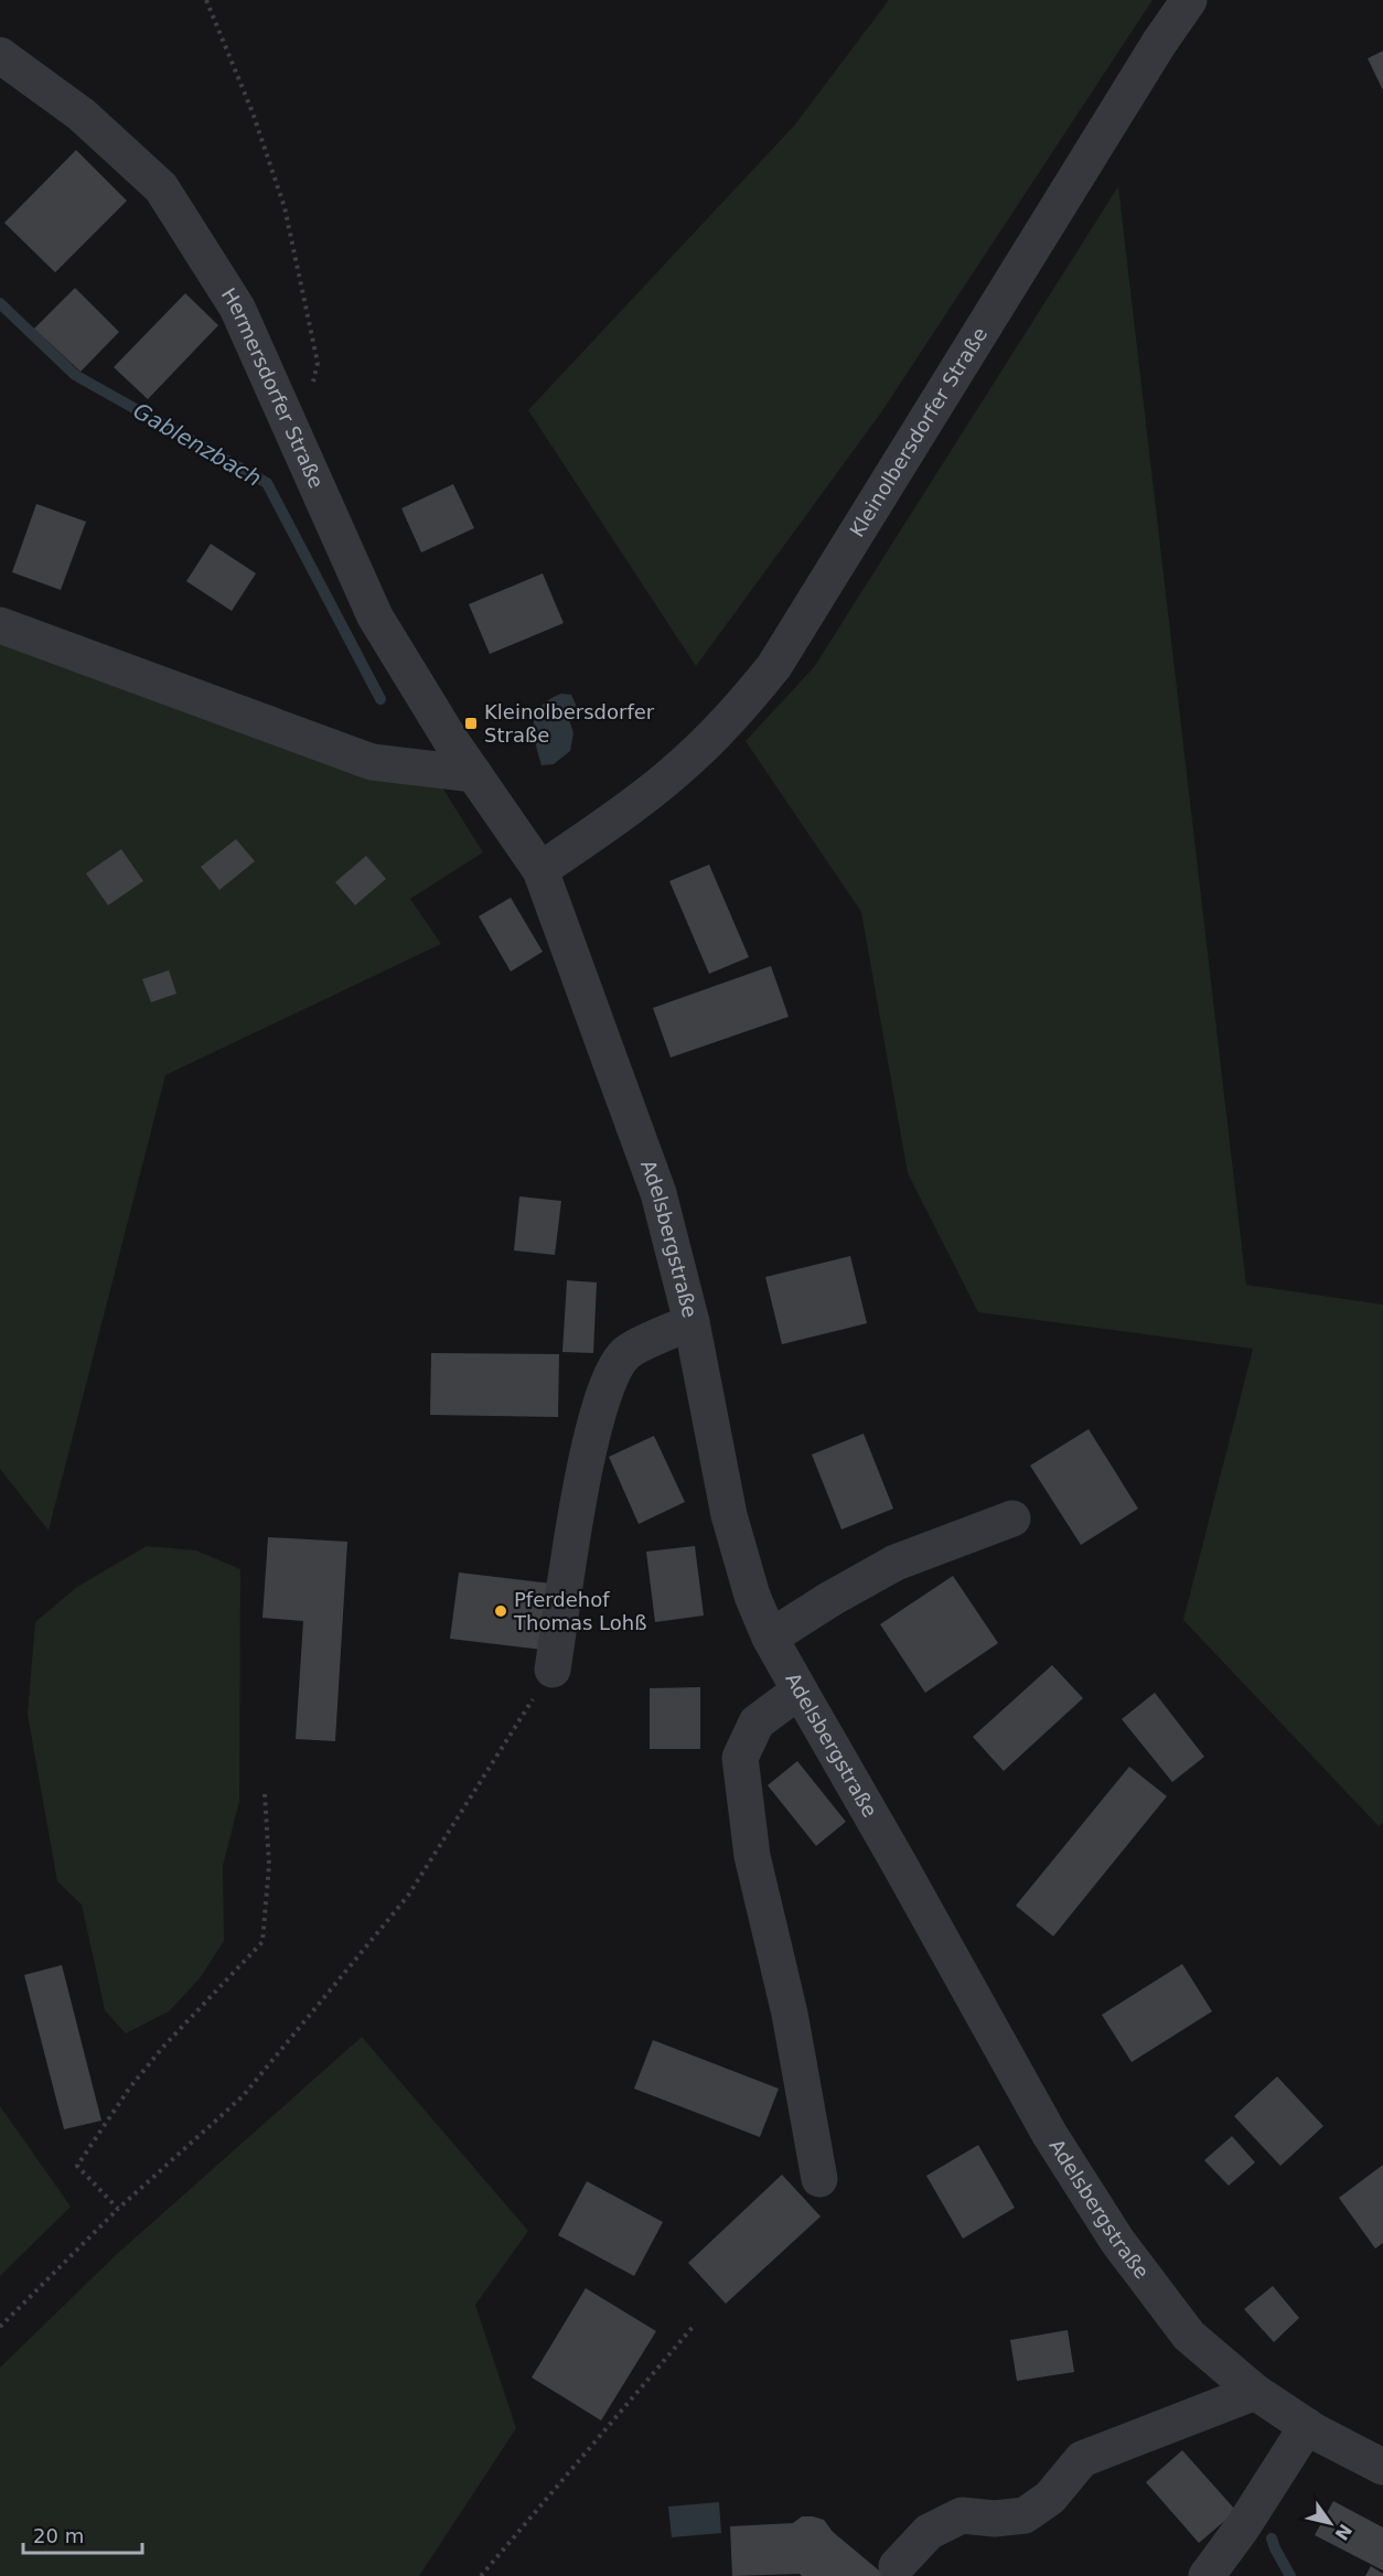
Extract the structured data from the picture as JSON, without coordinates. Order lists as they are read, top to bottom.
{
  "streets": {
    "street": ["Hermersdorfer Straße", "Kleinolbersdorfer Straße", "Adelsbergstraße"]
  },
  "crossings": [
    ["Hermersdorfer Straße", "Kleinolbersdorfer Straße"],
    ["Hermersdorfer Straße", "Adelsbergstraße"],
    ["Kleinolbersdorfer Straße", "Adelsbergstraße"]
  ],
  "water": ["Gablenzbach"],
  "places": {
    "transit": ["Kleinolbersdorfer Straße"],
    "other": ["Pferdehof Thomas Lohß"]
  },
  "scale_bar": "20 m",
  "north": "bottom right"
}
